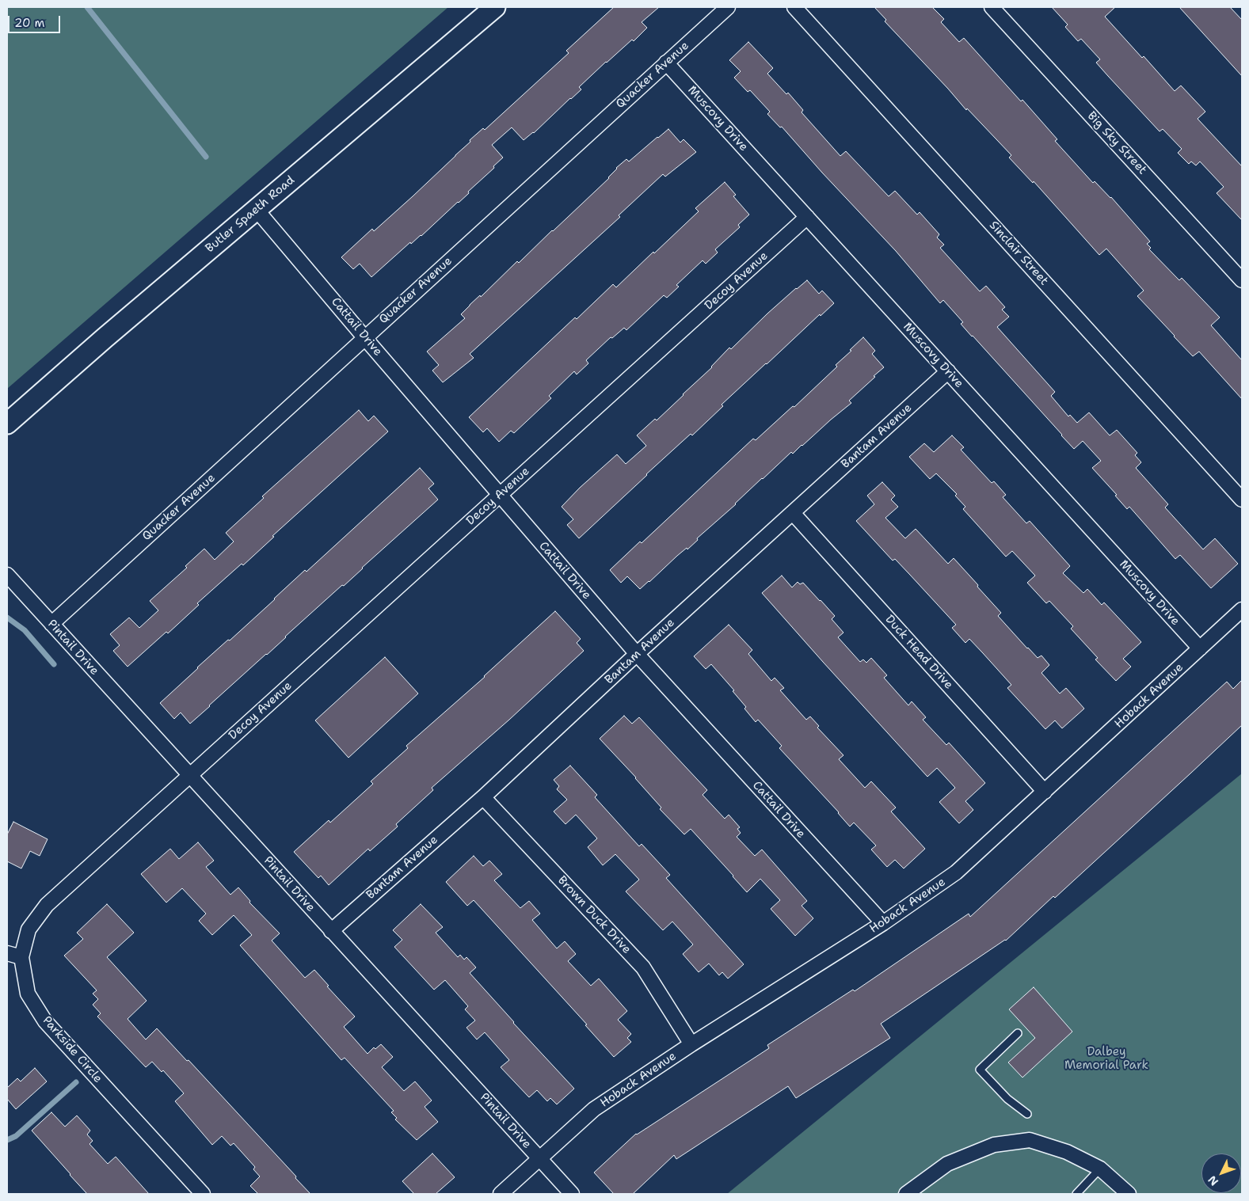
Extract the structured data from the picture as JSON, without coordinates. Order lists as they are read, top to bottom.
{
  "streets": {
    "main road": ["Butler Spaeth Road"],
    "street": [
      "Quacker Avenue",
      "Muscovy Drive",
      "Big Sky Street",
      "Sinclair Street",
      "Decoy Avenue",
      "Cattail Drive",
      "Bantam Avenue",
      "Pintail Drive",
      "Duck Head Drive",
      "Hoback Avenue",
      "Brown Duck Drive",
      "Parkside Circle"
    ]
  },
  "crossings": [
    ["Quacker Avenue", "Muscovy Drive"],
    ["Quacker Avenue", "Cattail Drive"],
    ["Quacker Avenue", "Pintail Drive"],
    ["Muscovy Drive", "Decoy Avenue"],
    ["Muscovy Drive", "Bantam Avenue"],
    ["Muscovy Drive", "Hoback Avenue"],
    ["Butler Spaeth Road", "Cattail Drive"],
    ["Decoy Avenue", "Cattail Drive"],
    ["Decoy Avenue", "Pintail Drive"],
    ["Decoy Avenue", "Parkside Circle"],
    ["Cattail Drive", "Bantam Avenue"],
    ["Cattail Drive", "Hoback Avenue"],
    ["Bantam Avenue", "Pintail Drive"],
    ["Bantam Avenue", "Duck Head Drive"],
    ["Bantam Avenue", "Brown Duck Drive"],
    ["Pintail Drive", "Hoback Avenue"],
    ["Pintail Drive", "Parkside Circle"],
    ["Duck Head Drive", "Hoback Avenue"],
    ["Hoback Avenue", "Brown Duck Drive"]
  ],
  "parks": ["Dalbey Memorial Park"],
  "scale_bar": "20 m",
  "north": "bottom left"
}
